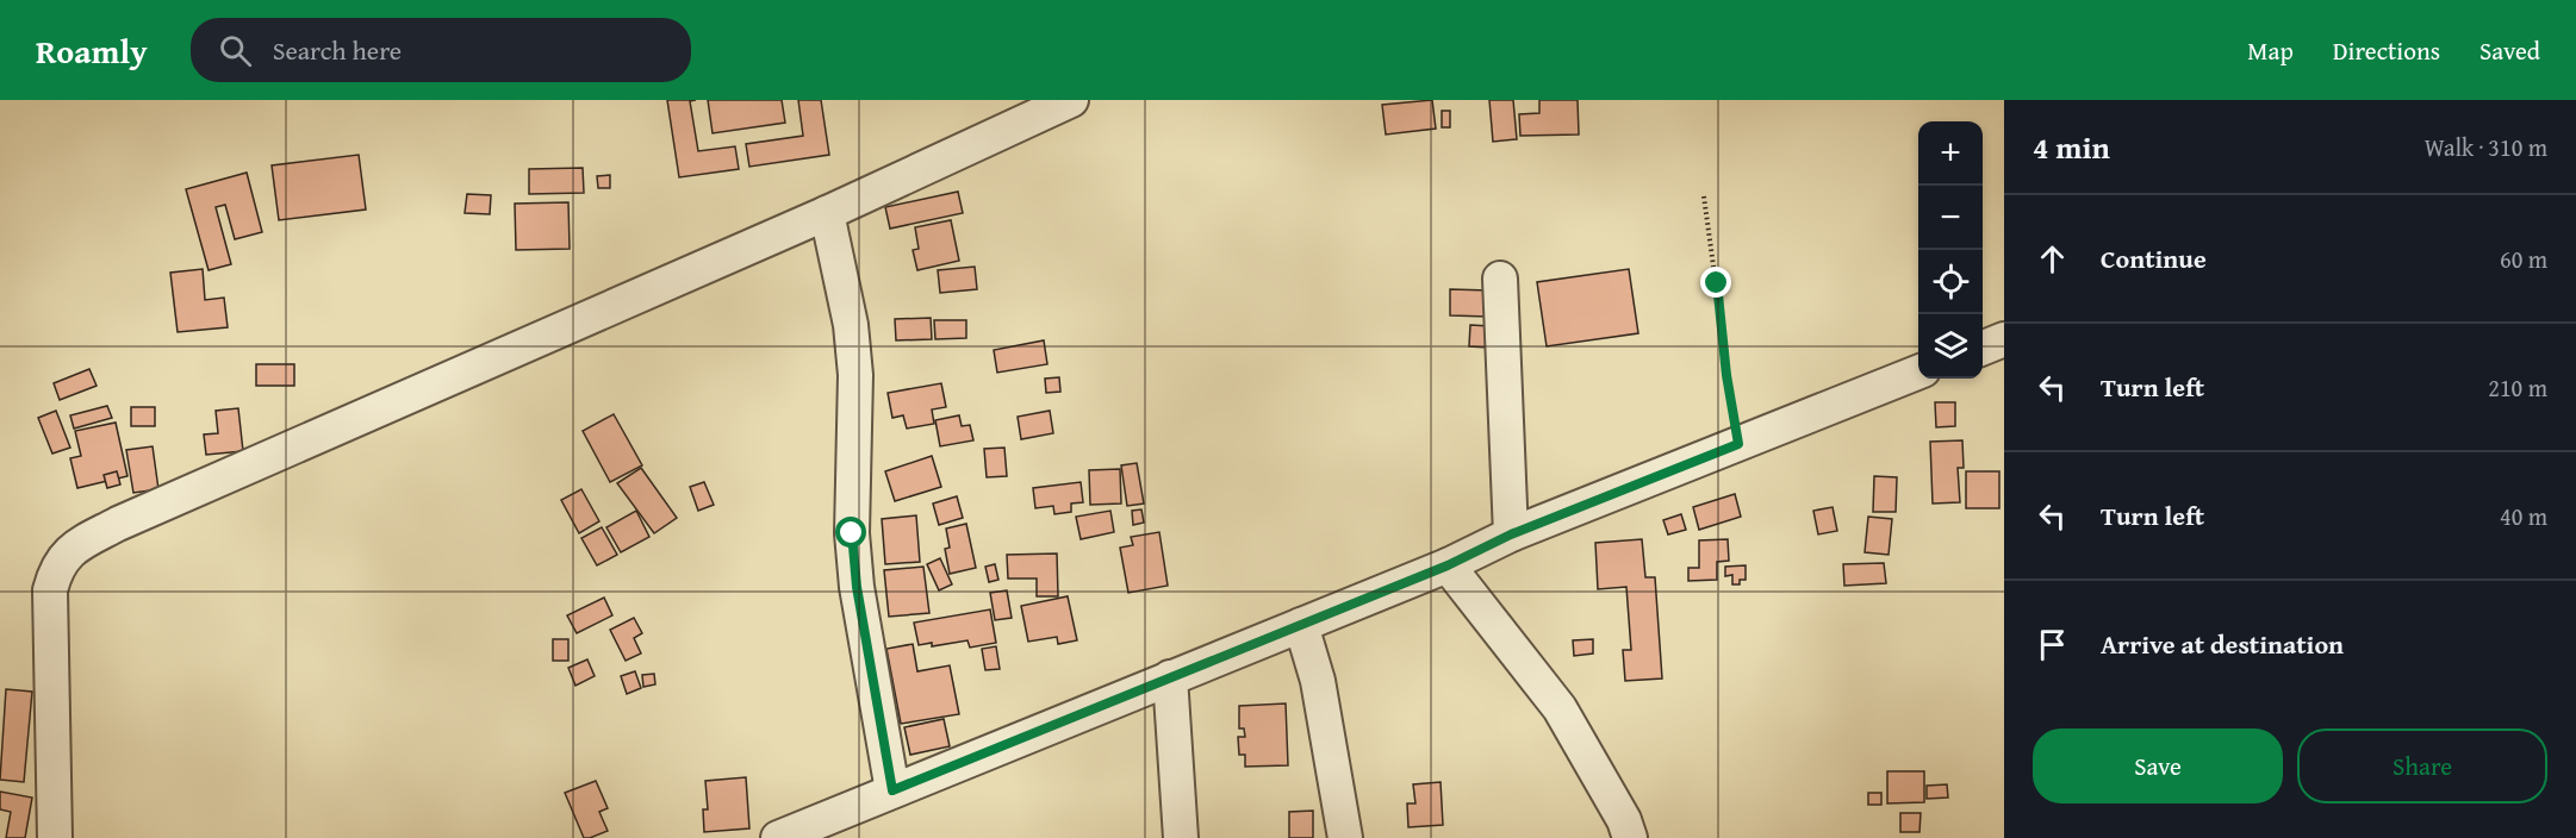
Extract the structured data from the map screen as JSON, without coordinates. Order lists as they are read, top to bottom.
{
  "page": {
    "header": "Roamly",
    "search": "Search here",
    "nav": ["Map", "Directions", "Saved"],
    "heading": ["4 min", "Walk · 310 m"],
    "map_buttons": ["+", "−"],
    "list": [
      ["Continue", "60 m"],
      ["Turn left", "210 m"],
      ["Turn left", "40 m"],
      "Arrive at destination"
    ],
    "buttons": ["Save", "Share"]
  }
}
